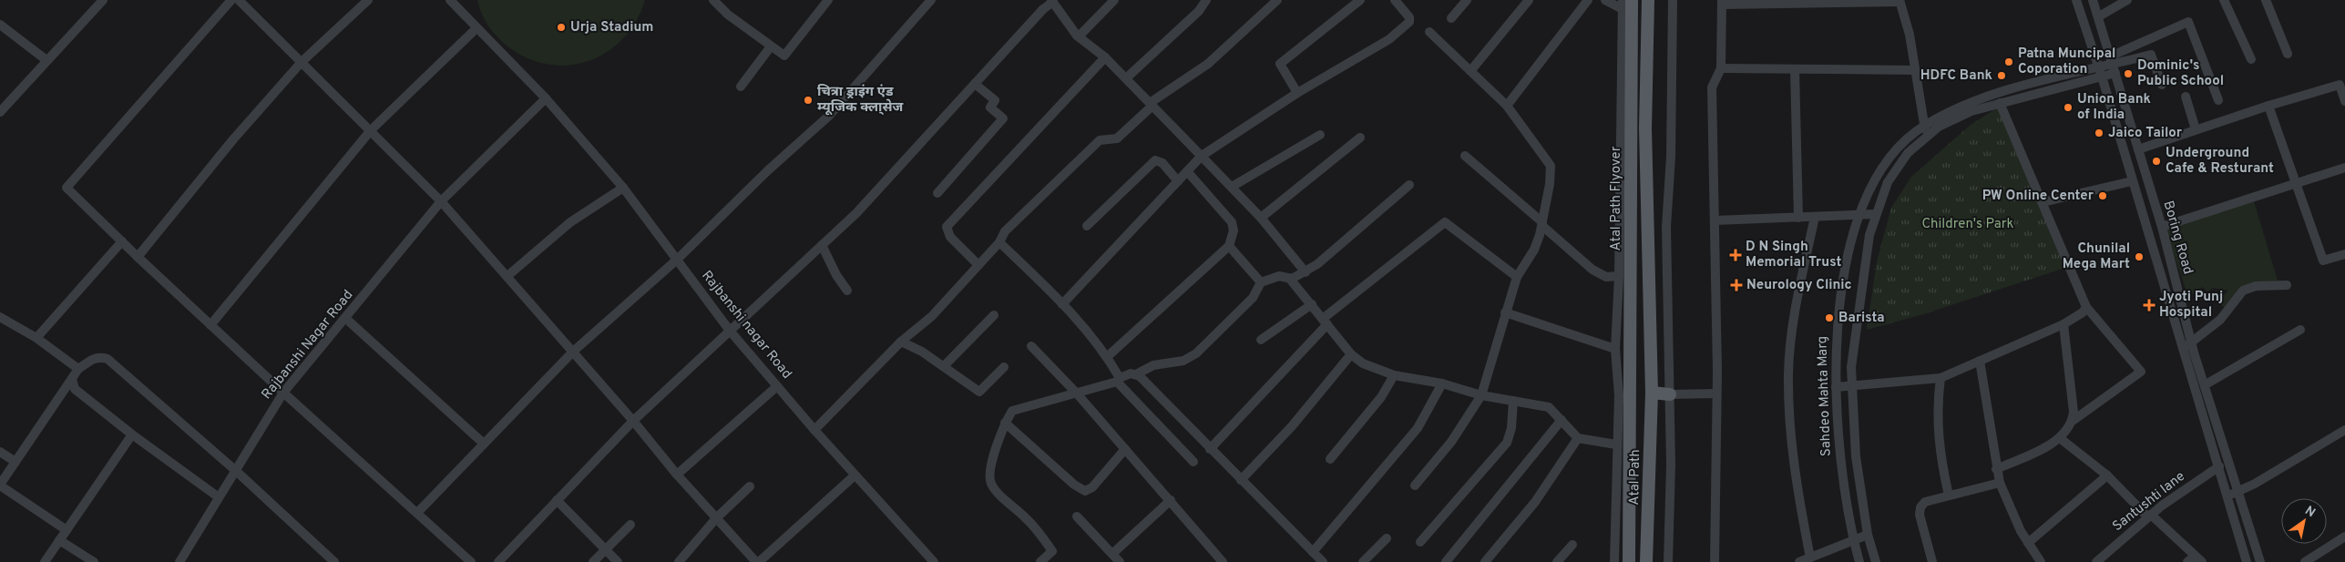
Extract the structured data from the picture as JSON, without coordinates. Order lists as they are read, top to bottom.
{
  "streets": {
    "main road": ["Atal Path Flyover", "Atal Path"],
    "street": [
      "Boring Road",
      "Rajbanshi nagar Road",
      "Rajbanshi Nagar Road",
      "Sahdeo Mahta Marg",
      "Santushti lane"
    ]
  },
  "crossings": [
    ["Atal Path Flyover", "Atal Path"],
    ["Boring Road", "Sahdeo Mahta Marg"]
  ],
  "parks": ["Children's Park"],
  "places": {
    "other": [
      "Urja Stadium",
      "Patna Muncipal Coporation",
      "Dominic's Public School",
      "HDFC Bank",
      "चित्रा ड्राइंग एंड म्यूजिक क्ला्सेज",
      "Union Bank of India",
      "Jaico Tailor",
      "Underground Cafe & Resturant",
      "PW Online Center",
      "Chunilal Mega Mart",
      "Barista"
    ],
    "health": ["D N Singh Memorial Trust", "Neurology Clinic", "Jyoti Punj Hospital"]
  },
  "north": "top right"
}
